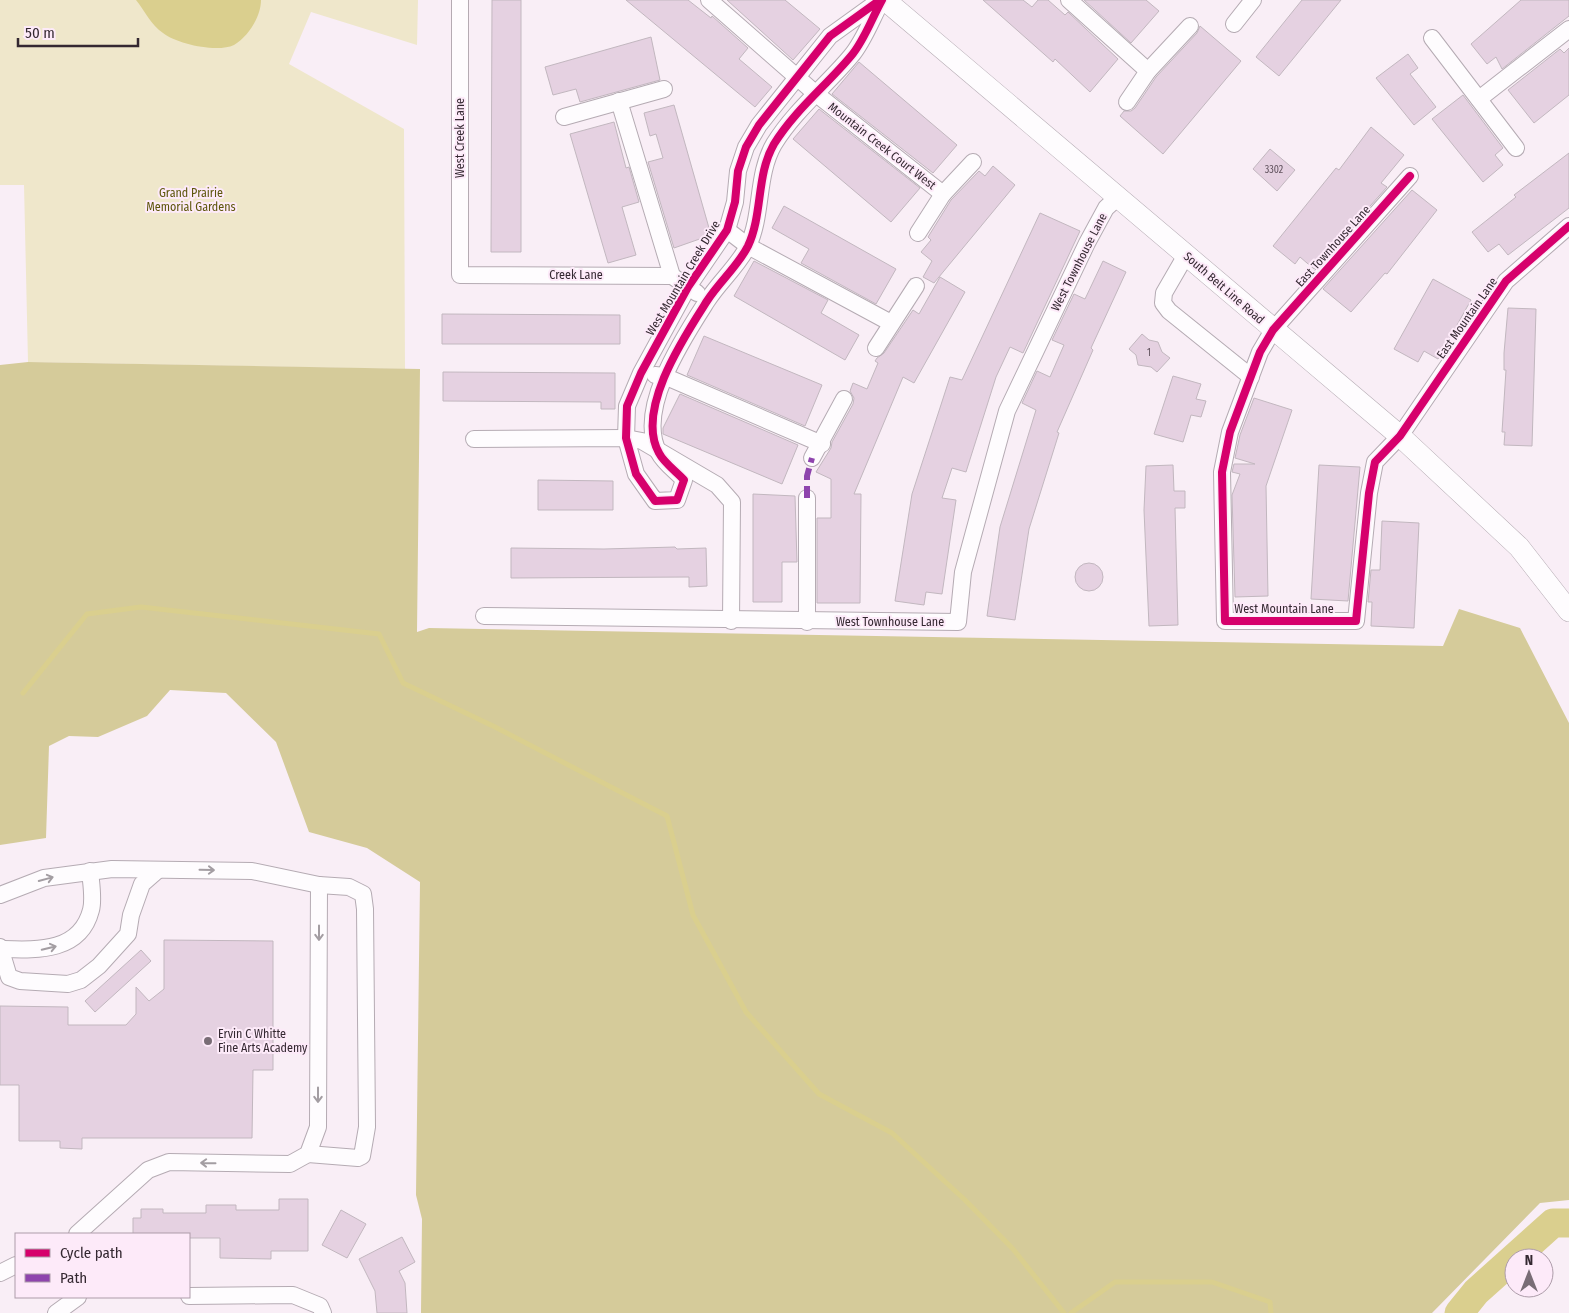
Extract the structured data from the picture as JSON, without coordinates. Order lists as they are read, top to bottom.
{
  "streets": {
    "main road": ["South Belt Line Road"],
    "street": [
      "West Creek Lane",
      "Mountain Creek Court West",
      "East Townhouse Lane",
      "West Townhouse Lane",
      "Creek Lane",
      "West Mountain Creek Drive",
      "East Mountain Lane",
      "West Mountain Lane"
    ]
  },
  "crossings": [
    ["West Creek Lane", "Creek Lane"],
    ["Mountain Creek Court West", "West Mountain Creek Drive"],
    ["East Townhouse Lane", "South Belt Line Road"],
    ["East Townhouse Lane", "West Mountain Lane"],
    ["West Townhouse Lane", "West Mountain Creek Drive"],
    ["West Townhouse Lane", "South Belt Line Road"],
    ["West Mountain Creek Drive", "South Belt Line Road"],
    ["South Belt Line Road", "East Mountain Lane"],
    ["South Belt Line Road", "West Mountain Lane"],
    ["East Mountain Lane", "West Mountain Lane"]
  ],
  "parks": ["Grand Prairie Memorial Gardens"],
  "places": ["Ervin C Whitte Fine Arts Academy"],
  "house_numbers": ["3302", "1"],
  "legend": ["Cycle path", "Path"],
  "scale_bar": "50 m",
  "north": "top"
}
